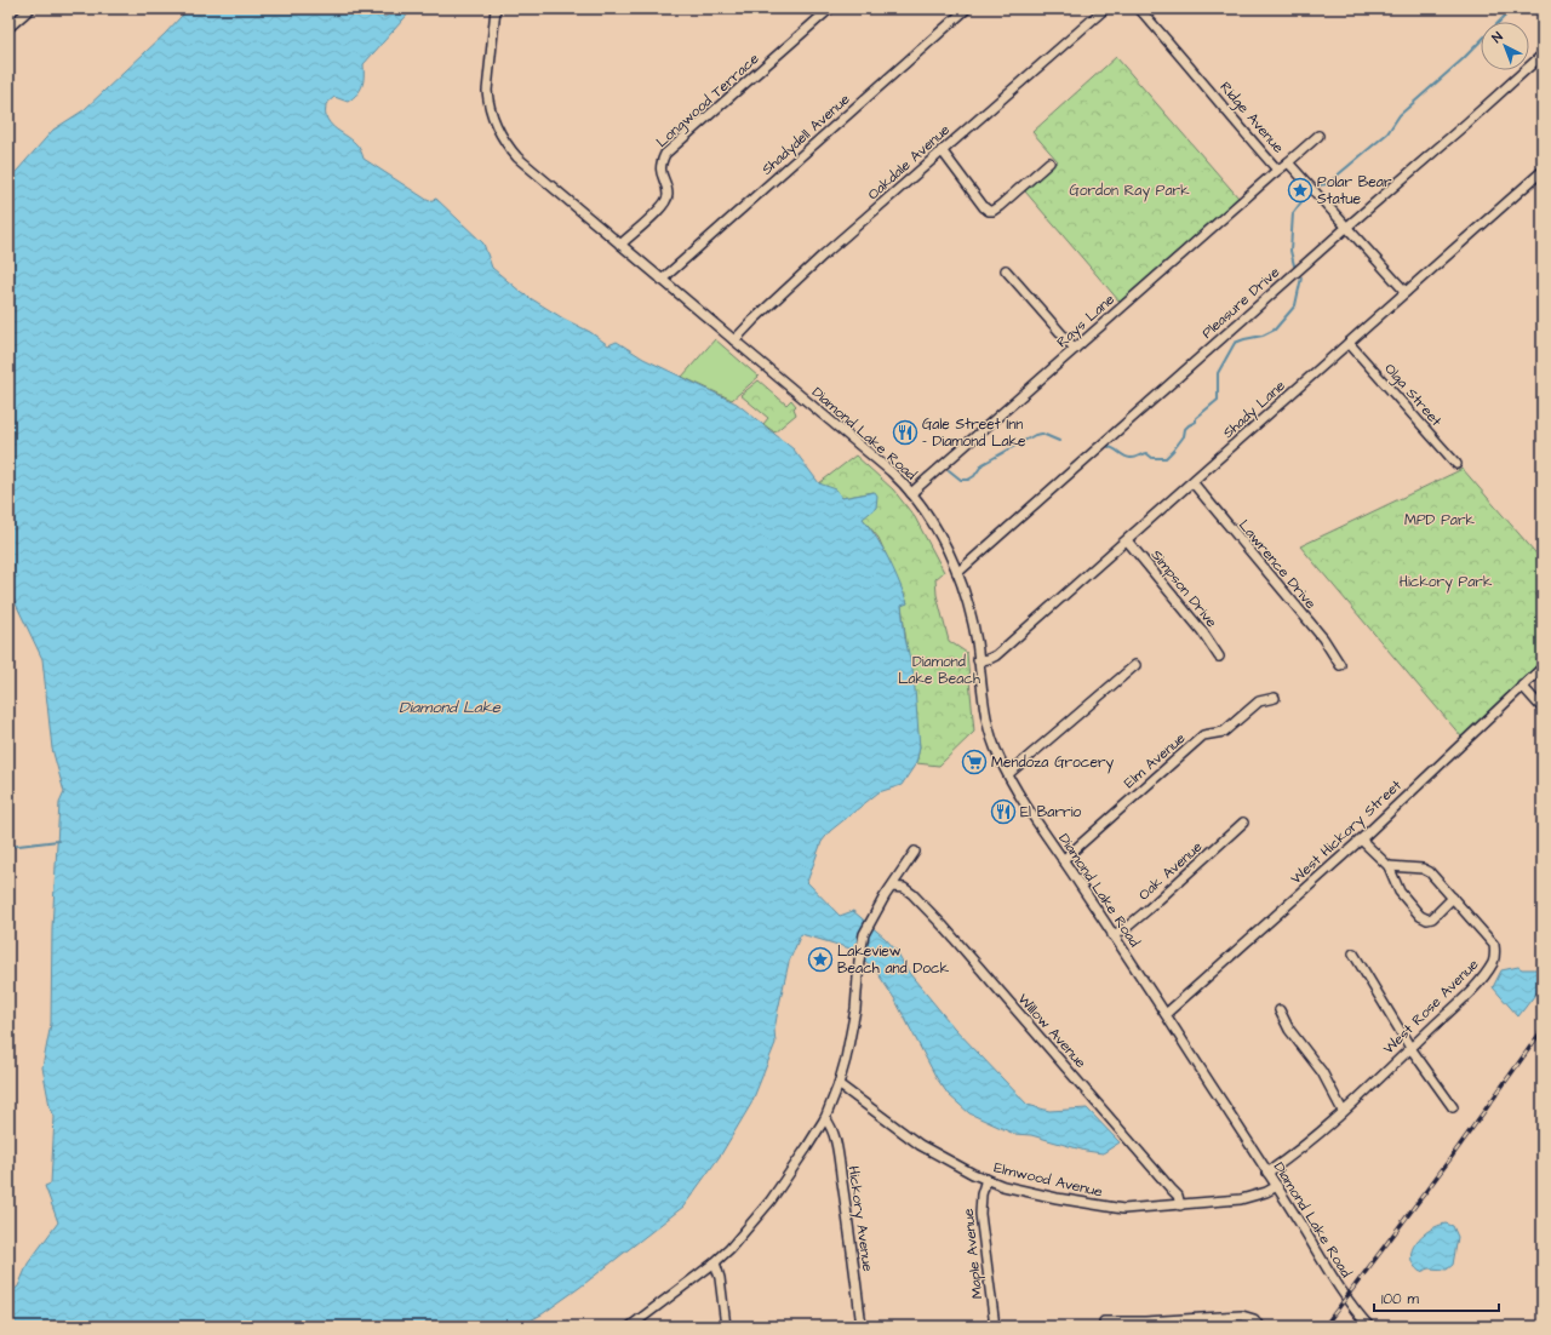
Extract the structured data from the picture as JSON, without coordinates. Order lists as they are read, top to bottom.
{
  "streets": {
    "street": [
      "Longwood Terrace",
      "Ridge Avenue",
      "Shadydell Avenue",
      "Oakdale Avenue",
      "Pleasure Drive",
      "Rays Lane",
      "Olga Street",
      "Shady Lane",
      "Diamond Lake Road",
      "Lawrence Drive",
      "Simpson Drive",
      "Elm Avenue",
      "West Hickory Street",
      "Oak Avenue",
      "West Rose Avenue",
      "Willow Avenue",
      "Elmwood Avenue",
      "Hickory Avenue",
      "Maple Avenue"
    ]
  },
  "crossings": [
    ["Longwood Terrace", "Diamond Lake Road"],
    ["Ridge Avenue", "Pleasure Drive"],
    ["Ridge Avenue", "Rays Lane"],
    ["Ridge Avenue", "Shady Lane"],
    ["Shadydell Avenue", "Diamond Lake Road"],
    ["Oakdale Avenue", "Diamond Lake Road"],
    ["Pleasure Drive", "Diamond Lake Road"],
    ["Rays Lane", "Diamond Lake Road"],
    ["Olga Street", "Shady Lane"],
    ["Shady Lane", "Diamond Lake Road"],
    ["Shady Lane", "Lawrence Drive"],
    ["Shady Lane", "Simpson Drive"],
    ["Diamond Lake Road", "Elm Avenue"],
    ["Diamond Lake Road", "West Hickory Street"],
    ["Diamond Lake Road", "Oak Avenue"],
    ["Diamond Lake Road", "West Rose Avenue"],
    ["Diamond Lake Road", "Elmwood Avenue"],
    ["Willow Avenue", "Elmwood Avenue"],
    ["Elmwood Avenue", "Maple Avenue"]
  ],
  "water": ["Diamond Lake"],
  "parks": [
    "Gordon Ray Park",
    "MPD Park",
    "Hickory Park",
    "Diamond Lake Beach"
  ],
  "places": {
    "place": ["Polar Bear Statue", "Lakeview Beach and Dock"],
    "restaurant": ["Gale Street Inn - Diamond Lake", "El Barrio"],
    "supermarket": ["Mendoza Grocery"]
  },
  "scale_bar": "100 m",
  "north": "top left"
}
